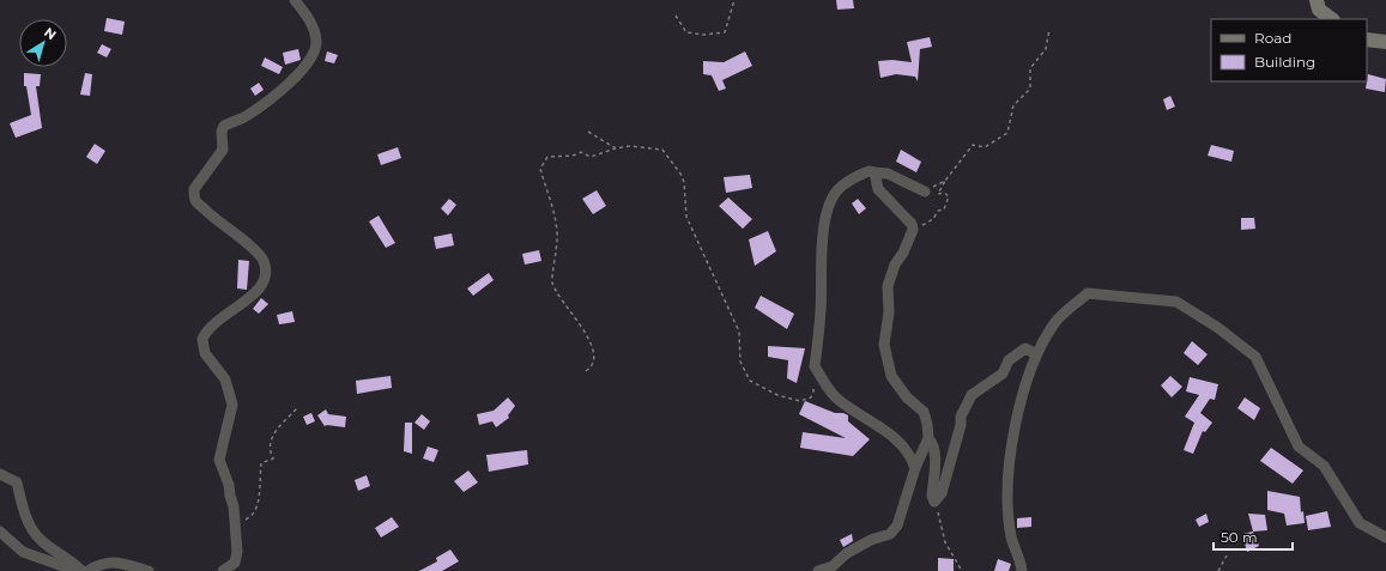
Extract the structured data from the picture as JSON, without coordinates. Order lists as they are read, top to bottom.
{
  "legend": ["Road", "Building"],
  "scale_bar": "50 m",
  "north": "top right"
}
